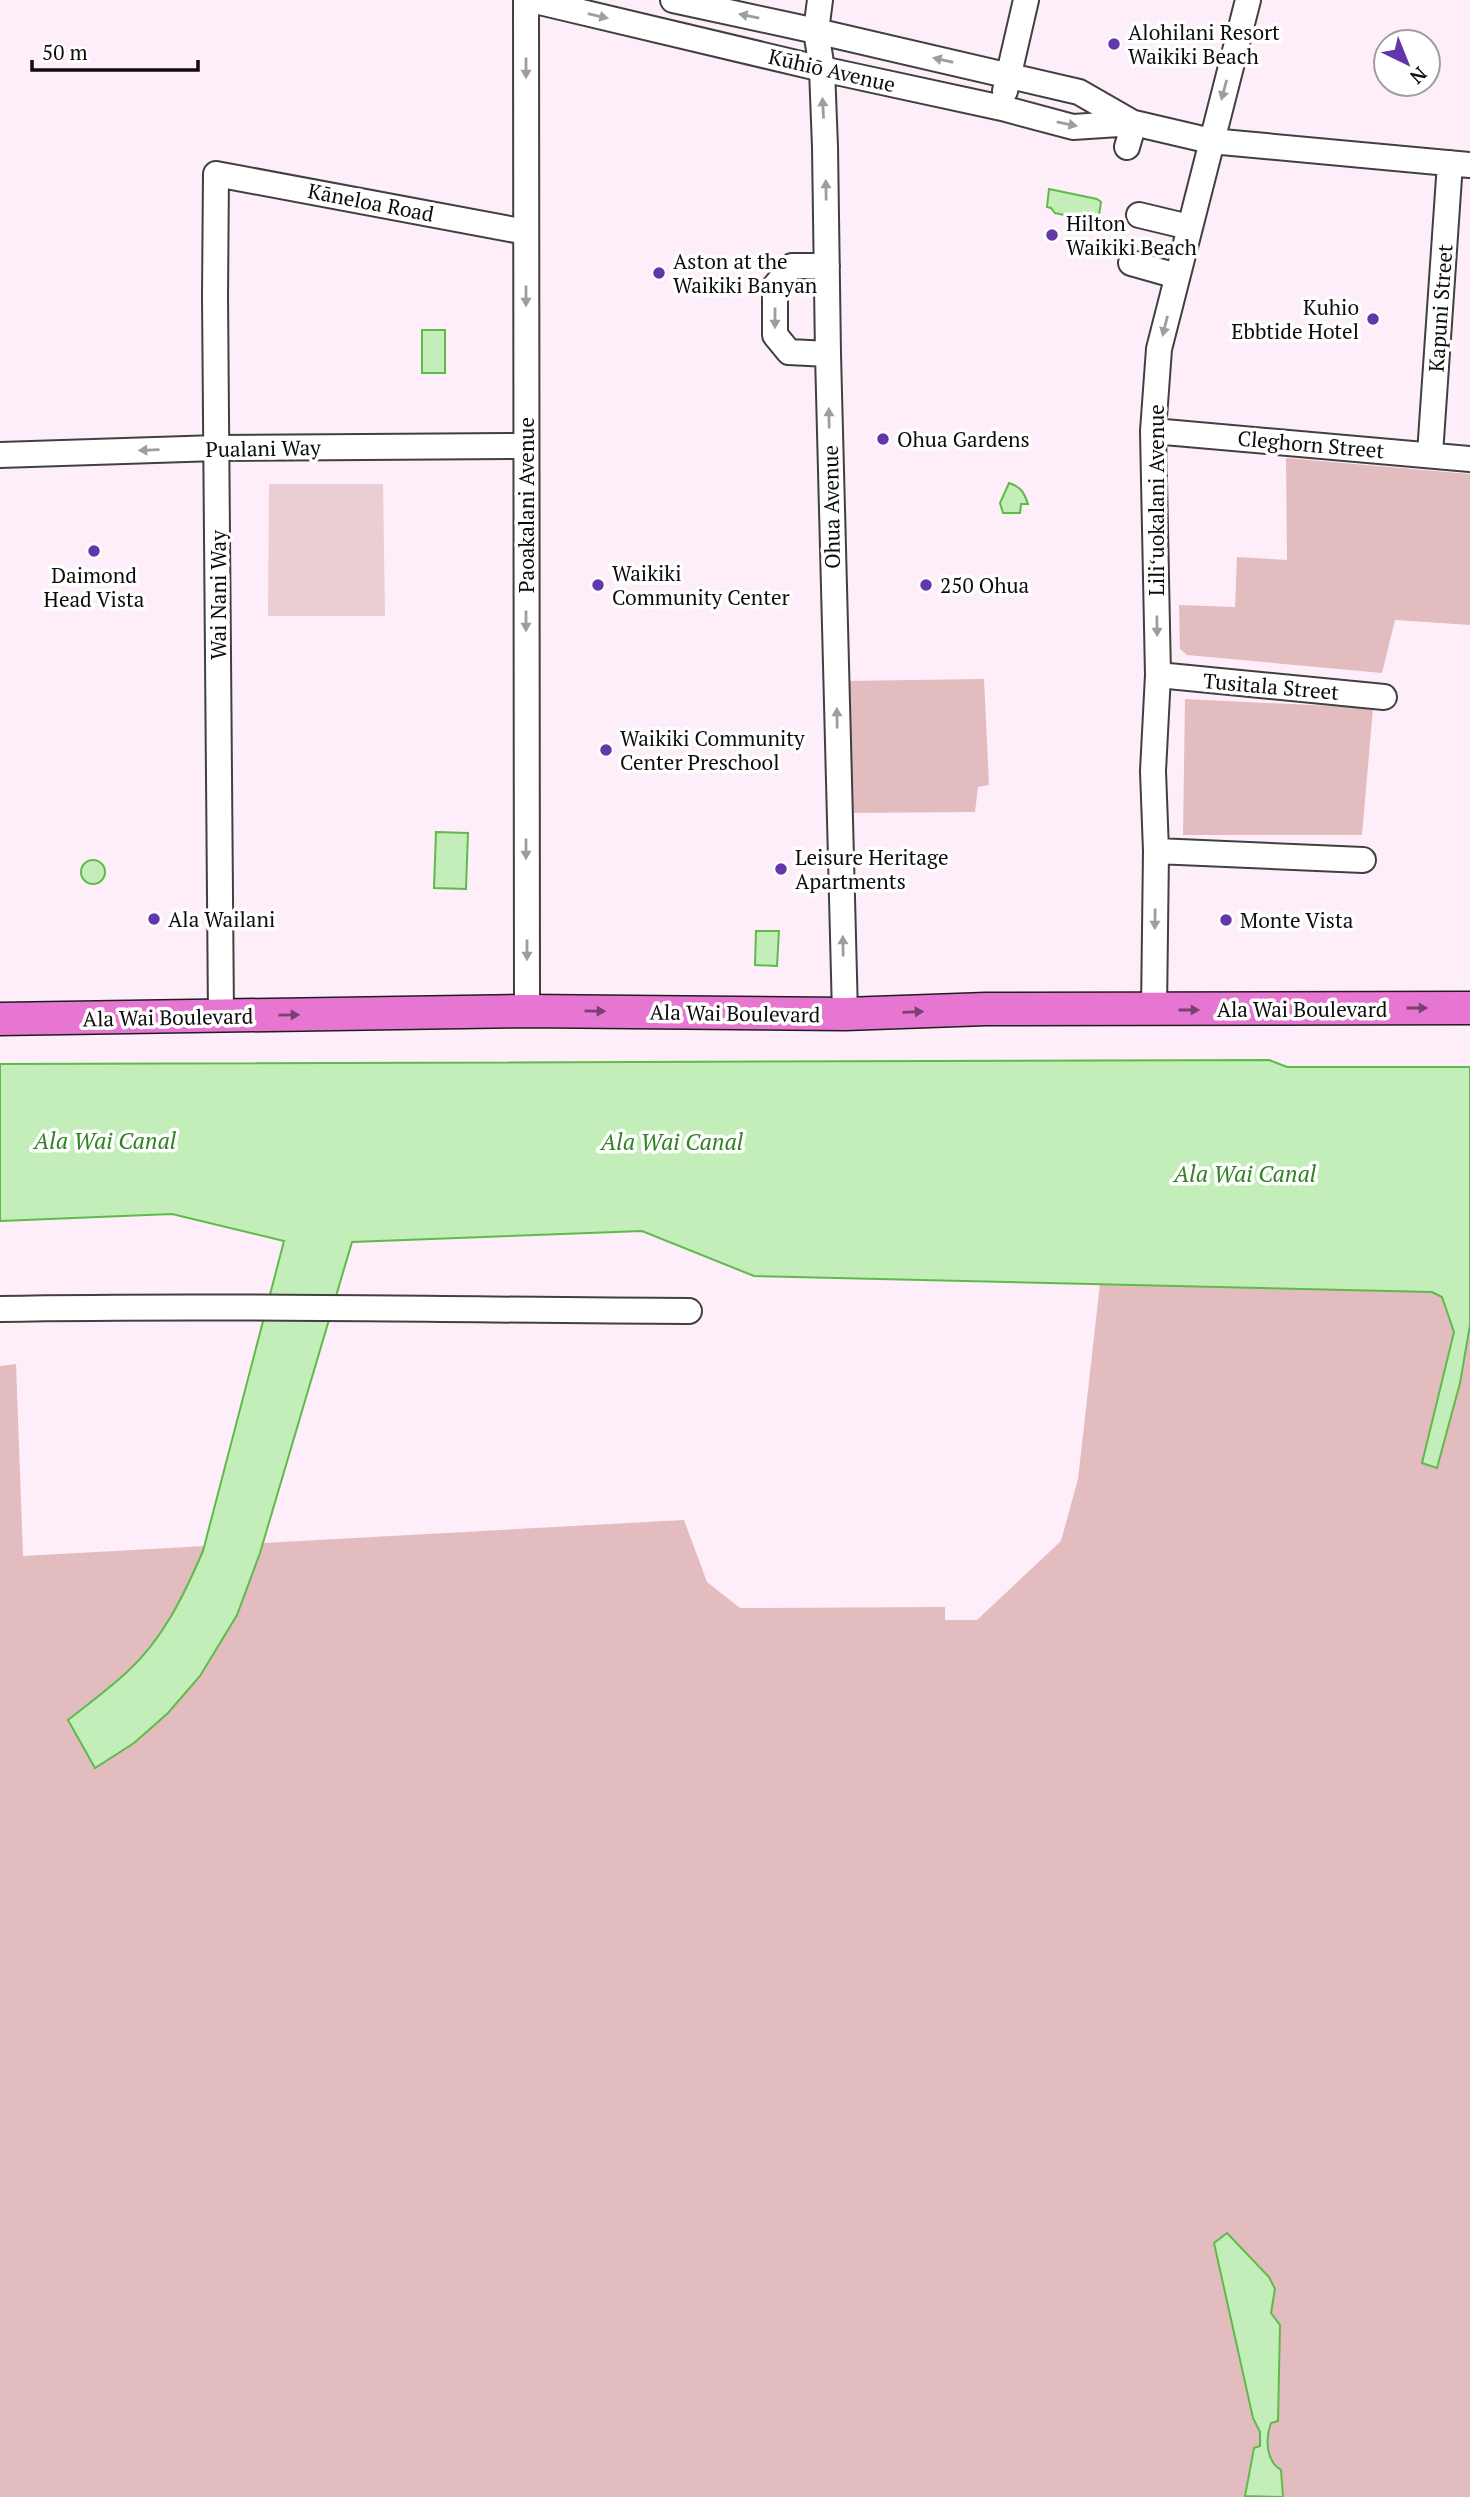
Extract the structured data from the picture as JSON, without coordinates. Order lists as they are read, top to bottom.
{
  "streets": {
    "main road": ["Ala Wai Boulevard"],
    "street": [
      "Kūhiō Avenue",
      "Kāneloa Road",
      "Kapuni Street",
      "Cleghorn Street",
      "Pualani Way",
      "Liliʻuokalani Avenue",
      "Paoakalani Avenue",
      "Ohua Avenue",
      "Wai Nani Way",
      "Tusitala Street"
    ]
  },
  "crossings": [
    ["Kūhiō Avenue", "Kapuni Street"],
    ["Kūhiō Avenue", "Liliʻuokalani Avenue"],
    ["Kūhiō Avenue", "Paoakalani Avenue"],
    ["Kūhiō Avenue", "Ohua Avenue"],
    ["Kāneloa Road", "Paoakalani Avenue"],
    ["Kāneloa Road", "Wai Nani Way"],
    ["Kapuni Street", "Cleghorn Street"],
    ["Cleghorn Street", "Liliʻuokalani Avenue"],
    ["Pualani Way", "Paoakalani Avenue"],
    ["Pualani Way", "Wai Nani Way"],
    ["Liliʻuokalani Avenue", "Tusitala Street"],
    ["Liliʻuokalani Avenue", "Ala Wai Boulevard"],
    ["Paoakalani Avenue", "Ala Wai Boulevard"],
    ["Ohua Avenue", "Ala Wai Boulevard"],
    ["Wai Nani Way", "Ala Wai Boulevard"]
  ],
  "one_way": [
    "Pualani Way",
    "Liliʻuokalani Avenue",
    "Paoakalani Avenue",
    "Ohua Avenue",
    "Ala Wai Boulevard"
  ],
  "water": ["Ala Wai Canal"],
  "places": [
    "Alohilani Resort Waikiki Beach",
    "Hilton Waikiki Beach",
    "Aston at the Waikiki Banyan",
    "Kuhio Ebbtide Hotel",
    "Ohua Gardens",
    "Daimond Head Vista",
    "Waikiki Community Center",
    "250 Ohua",
    "Waikiki Community Center Preschool",
    "Leisure Heritage Apartments",
    "Ala Wailani",
    "Monte Vista"
  ],
  "scale_bar": "50 m",
  "north": "bottom right"
}
